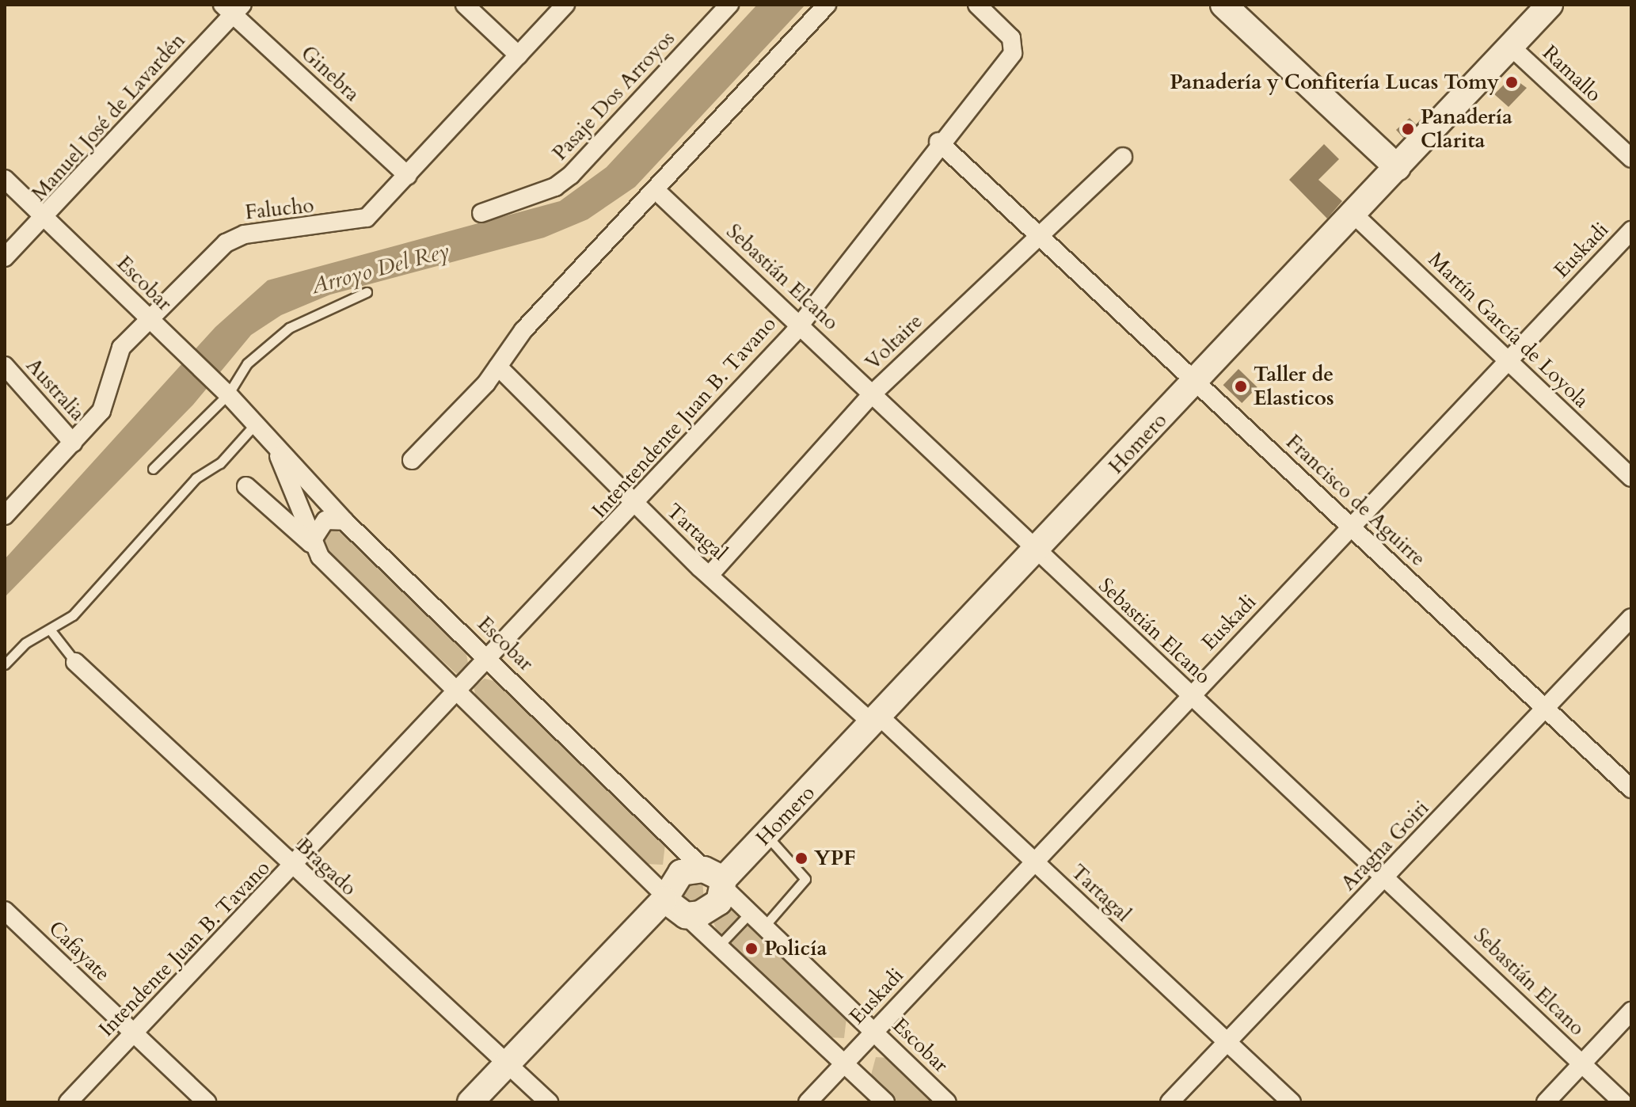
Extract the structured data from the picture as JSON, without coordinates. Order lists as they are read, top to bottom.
{
  "streets": {
    "main road": ["Homero"],
    "street": [
      "Ginebra",
      "Ramallo",
      "Pasaje Dos Arroyos",
      "Manuel José de Lavardén",
      "Falucho",
      "Euskadi",
      "Sebastián Elcano",
      "Escobar",
      "Martín García de Loyola",
      "Voltaire",
      "Australia",
      "Intentendente Juan B. Tavano",
      "Francisco de Aguirre",
      "Tartagal",
      "Aragna Goiri",
      "Bragado",
      "Intendente Juan B. Tavano",
      "Cafayate"
    ]
  },
  "crossings": [
    ["Ginebra", "Manuel José de Lavardén"],
    ["Ginebra", "Falucho"],
    ["Ramallo", "Homero"],
    ["Manuel José de Lavardén", "Escobar"],
    ["Falucho", "Escobar"],
    ["Falucho", "Australia"],
    ["Euskadi", "Sebastián Elcano"],
    ["Euskadi", "Escobar"],
    ["Euskadi", "Martín García de Loyola"],
    ["Euskadi", "Francisco de Aguirre"],
    ["Euskadi", "Tartagal"],
    ["Sebastián Elcano", "Voltaire"],
    ["Sebastián Elcano", "Intentendente Juan B. Tavano"],
    ["Sebastián Elcano", "Homero"],
    ["Sebastián Elcano", "Aragna Goiri"],
    ["Escobar", "Intentendente Juan B. Tavano"],
    ["Escobar", "Homero"],
    ["Escobar", "Intendente Juan B. Tavano"],
    ["Martín García de Loyola", "Homero"],
    ["Voltaire", "Francisco de Aguirre"],
    ["Voltaire", "Tartagal"],
    ["Intentendente Juan B. Tavano", "Francisco de Aguirre"],
    ["Intentendente Juan B. Tavano", "Tartagal"],
    ["Intentendente Juan B. Tavano", "Intendente Juan B. Tavano"],
    ["Homero", "Francisco de Aguirre"],
    ["Homero", "Tartagal"],
    ["Francisco de Aguirre", "Aragna Goiri"],
    ["Tartagal", "Aragna Goiri"],
    ["Bragado", "Intendente Juan B. Tavano"],
    ["Intendente Juan B. Tavano", "Cafayate"]
  ],
  "water": ["Arroyo Del Rey"],
  "places": [
    "Panadería y Confitería Lucas Tomy",
    "Panadería Clarita",
    "Taller de Elasticos",
    "YPF",
    "Policía"
  ]
}
